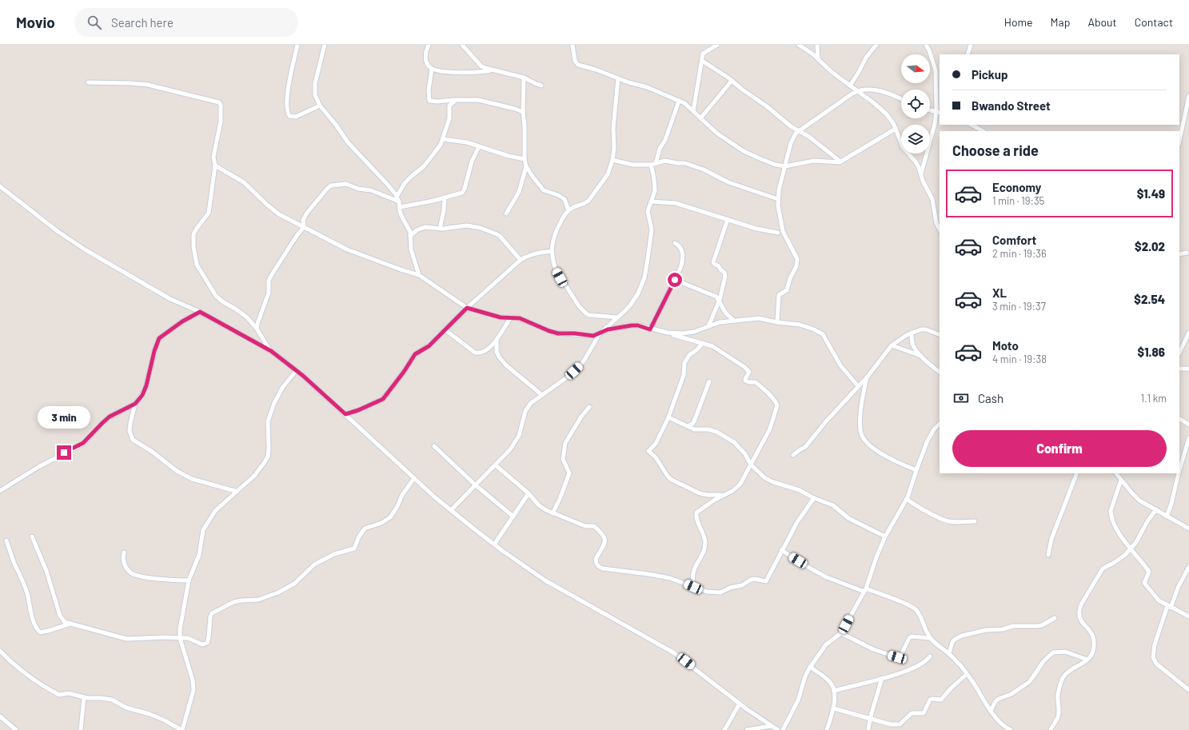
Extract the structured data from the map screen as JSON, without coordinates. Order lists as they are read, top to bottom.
{
  "north": "right",
  "page": {
    "header": "Movio",
    "search": "Search here",
    "nav": [
      "Home",
      "Map",
      "About",
      "Contact"
    ],
    "banner": ["Pickup", "Bwando Street"],
    "heading": "Choose a ride",
    "list": [
      {
        "name": "Economy",
        "note": "1 min · 19:35",
        "value": "$1.49"
      },
      {
        "name": "Comfort",
        "note": "2 min · 19:36",
        "value": "$2.02"
      },
      {
        "name": "XL",
        "note": "3 min · 19:37",
        "value": "$2.54"
      },
      {
        "name": "Moto",
        "note": "4 min · 19:38",
        "value": "$1.86"
      }
    ],
    "pay": ["Cash", "1.1 km"],
    "bubble": "3 min",
    "buttons": "Confirm"
  }
}
